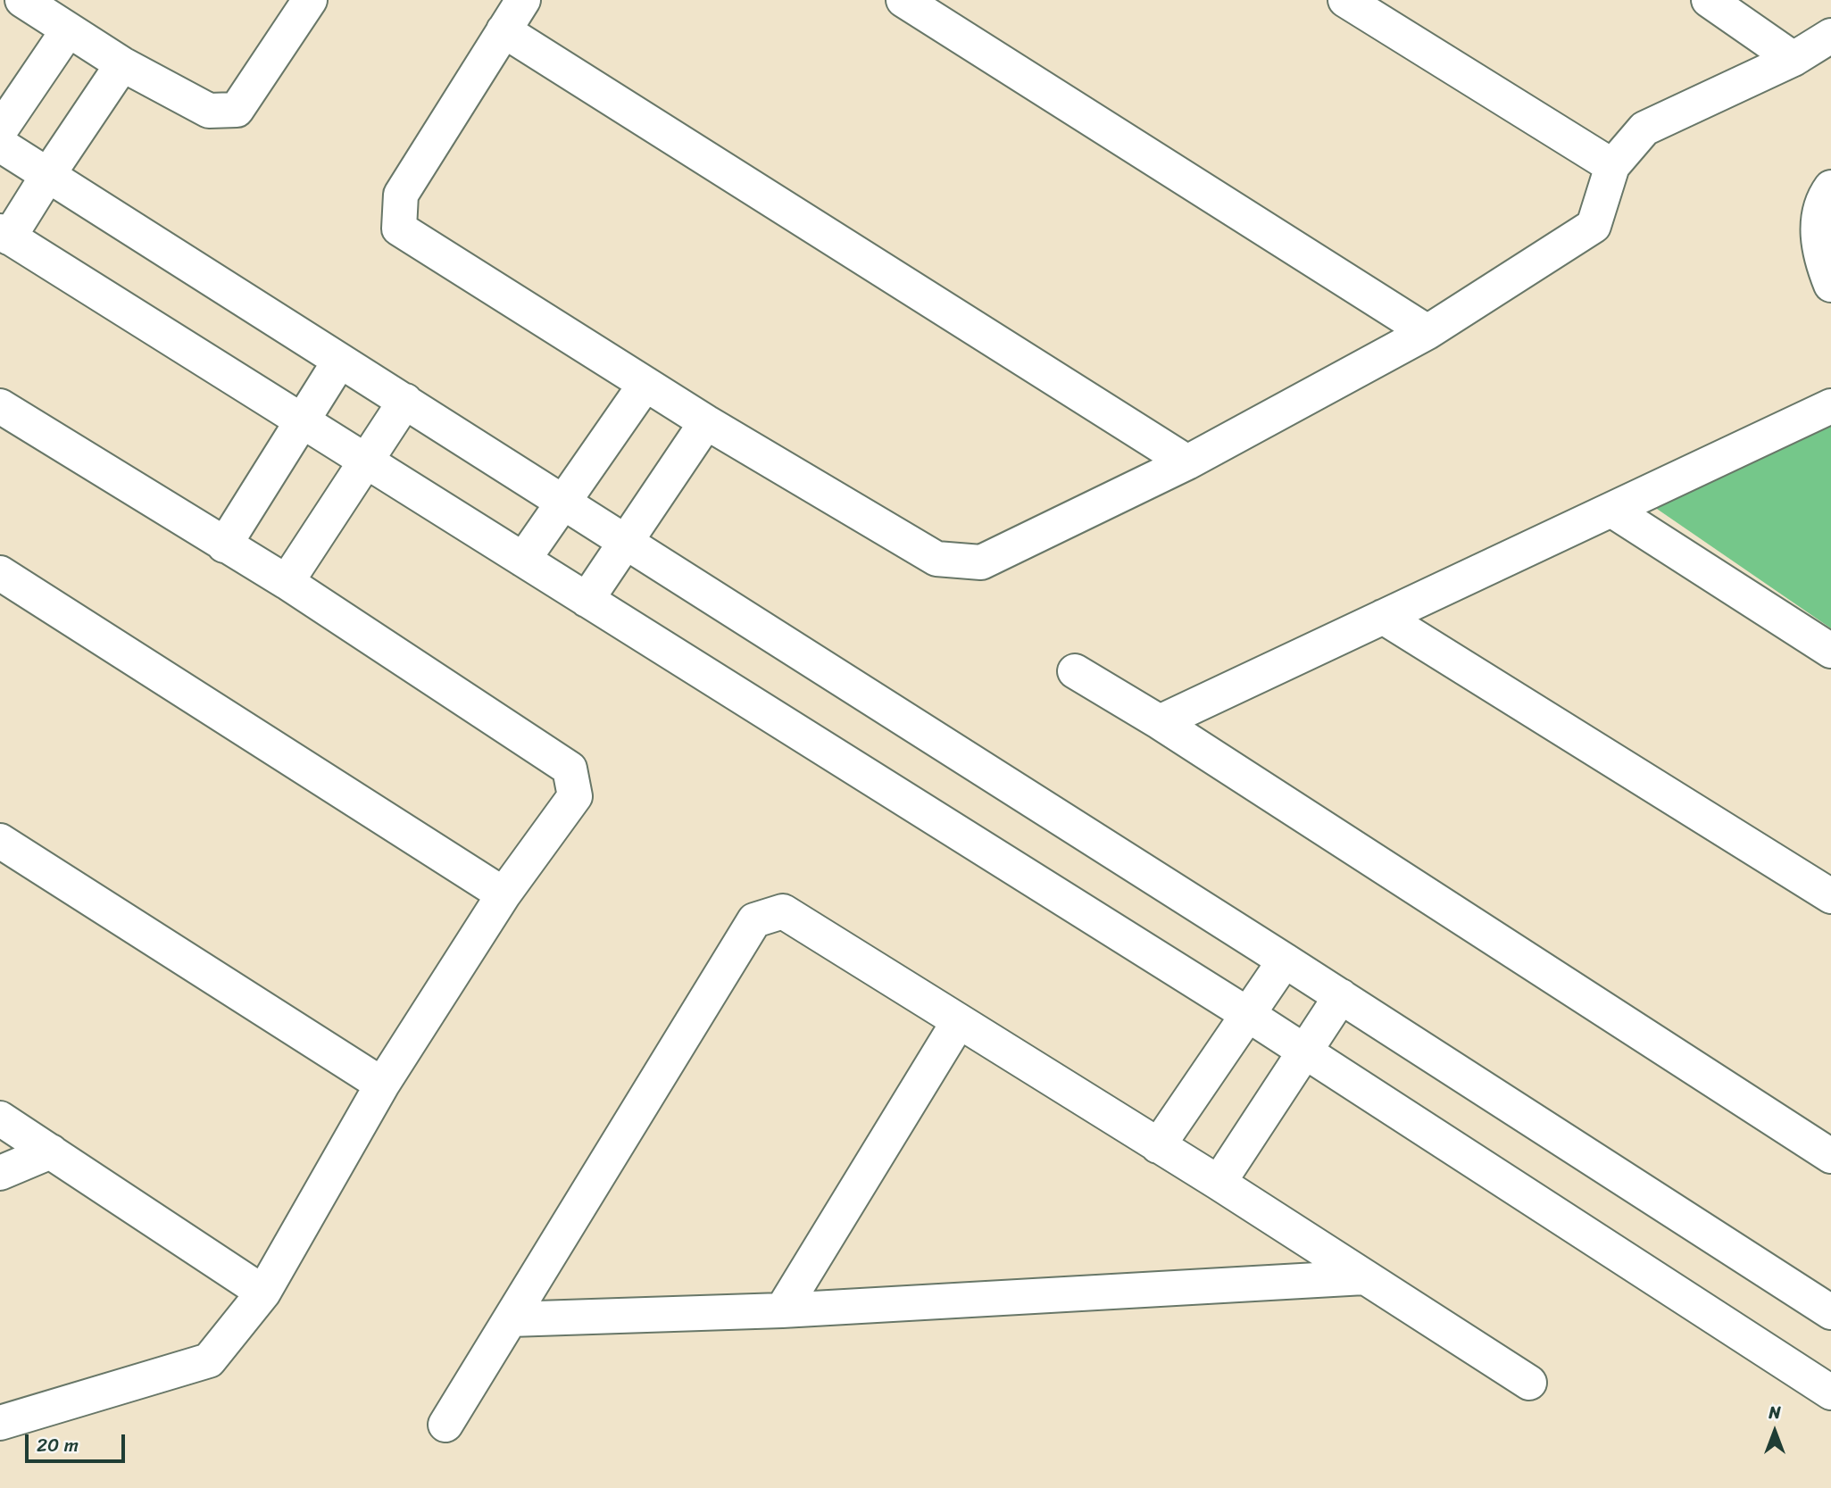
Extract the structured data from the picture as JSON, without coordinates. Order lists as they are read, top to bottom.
{
  "scale_bar": "20 m",
  "north": "top"
}
